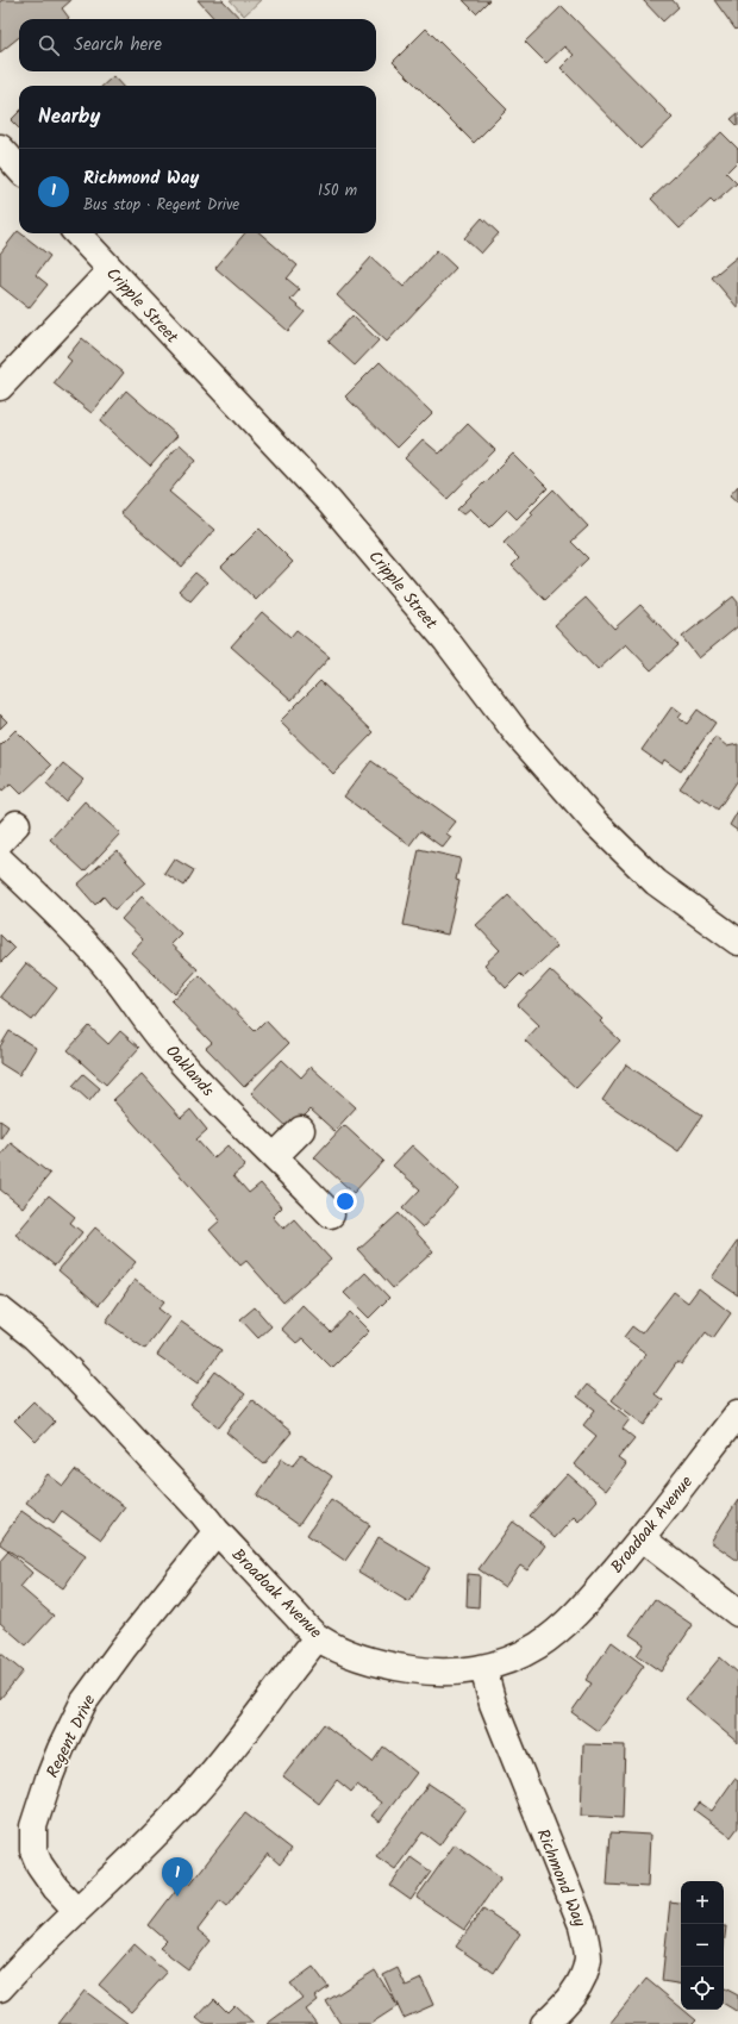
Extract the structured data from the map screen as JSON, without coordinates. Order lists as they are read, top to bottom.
{
  "streets": {
    "street": [
      "Cripple Street",
      "Oaklands",
      "Broadoak Avenue",
      "Regent Drive",
      "Richmond Way"
    ]
  },
  "crossings": [
    ["Broadoak Avenue", "Regent Drive"],
    ["Broadoak Avenue", "Richmond Way"]
  ],
  "page": {
    "search": "Search here",
    "heading": "Nearby",
    "list": [
      {
        "mark": "1",
        "name": "Richmond Way",
        "note": "Bus stop · Regent Drive",
        "value": "150 m"
      }
    ],
    "pins": "1",
    "map_buttons": ["+", "−"]
  }
}
